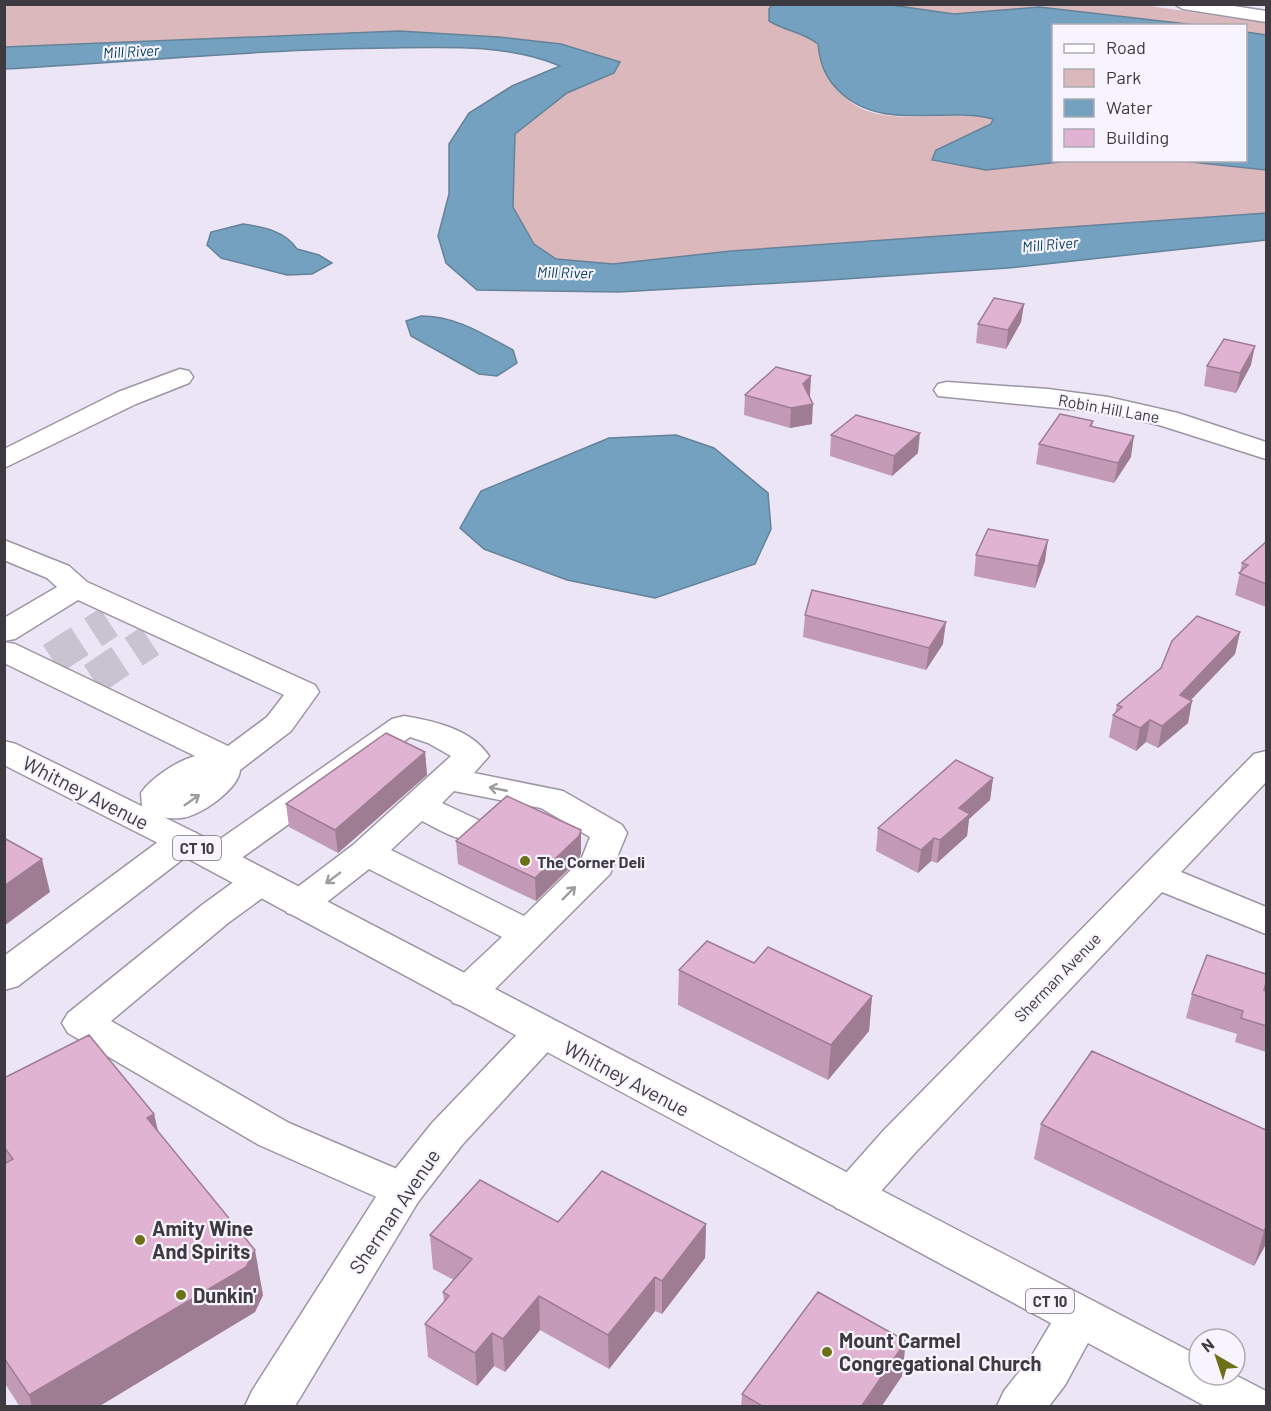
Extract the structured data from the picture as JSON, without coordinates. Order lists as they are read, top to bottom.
{
  "streets": {
    "main road": [
      "Robin Hill Lane",
      "Whitney Avenue",
      "CT 10",
      "Sherman Avenue"
    ]
  },
  "crossings": [
    ["Whitney Avenue", "Sherman Avenue"]
  ],
  "water": ["Mill River"],
  "places": [
    "The Corner Deli",
    "Amity Wine And Spirits",
    "Dunkin'",
    "Mount Carmel Congregational Church"
  ],
  "legend": [
    "Road",
    "Park",
    "Water",
    "Building"
  ],
  "north": "top left"
}
